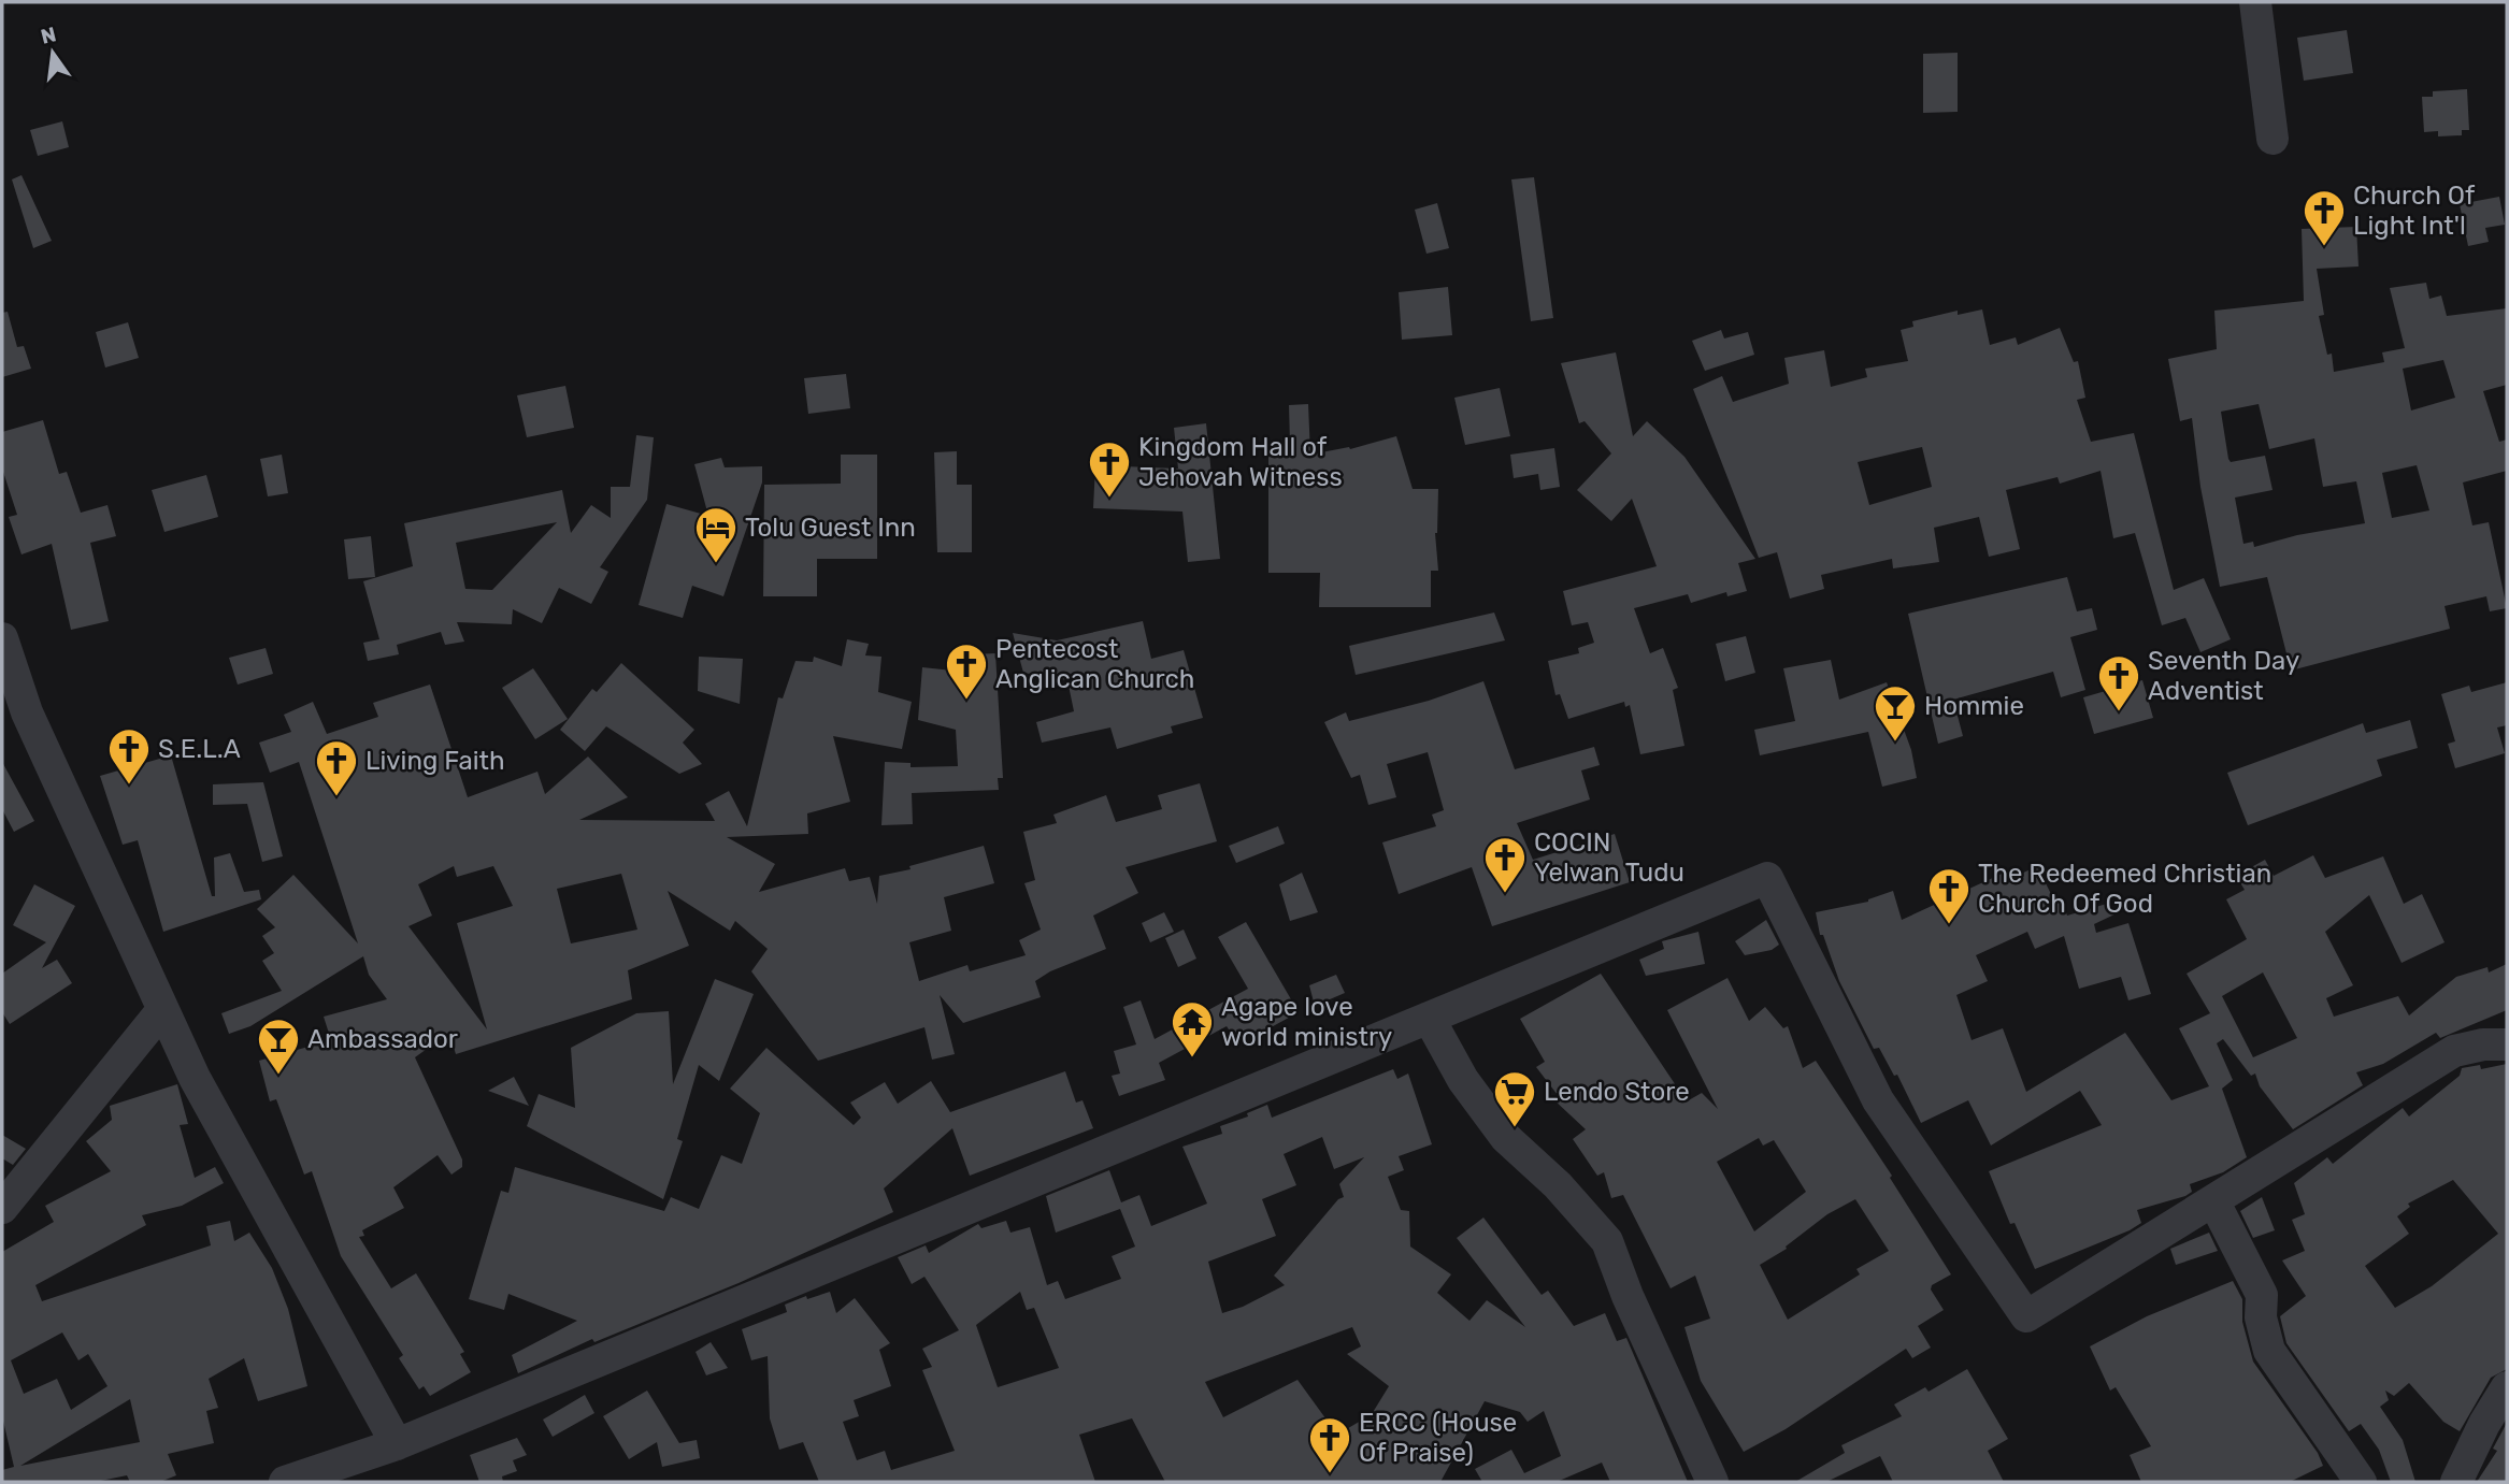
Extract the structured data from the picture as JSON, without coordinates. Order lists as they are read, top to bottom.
{
  "places": {
    "church": [
      "Church Of Light Int'l",
      "Kingdom Hall of Jehovah Witness",
      "Pentecost Anglican Church",
      "Seventh Day Adventist",
      "S.E.L.A",
      "Living Faith",
      "COCIN Yelwan Tudu",
      "The Redeemed Christian Church Of God",
      "ERCC (House Of Praise)"
    ],
    "hotel": ["Tolu Guest Inn"],
    "bar": ["Hommie", "Ambassador"],
    "temple": ["Agape love world ministry"],
    "supermarket": ["Lendo Store"]
  },
  "north": "top"
}
